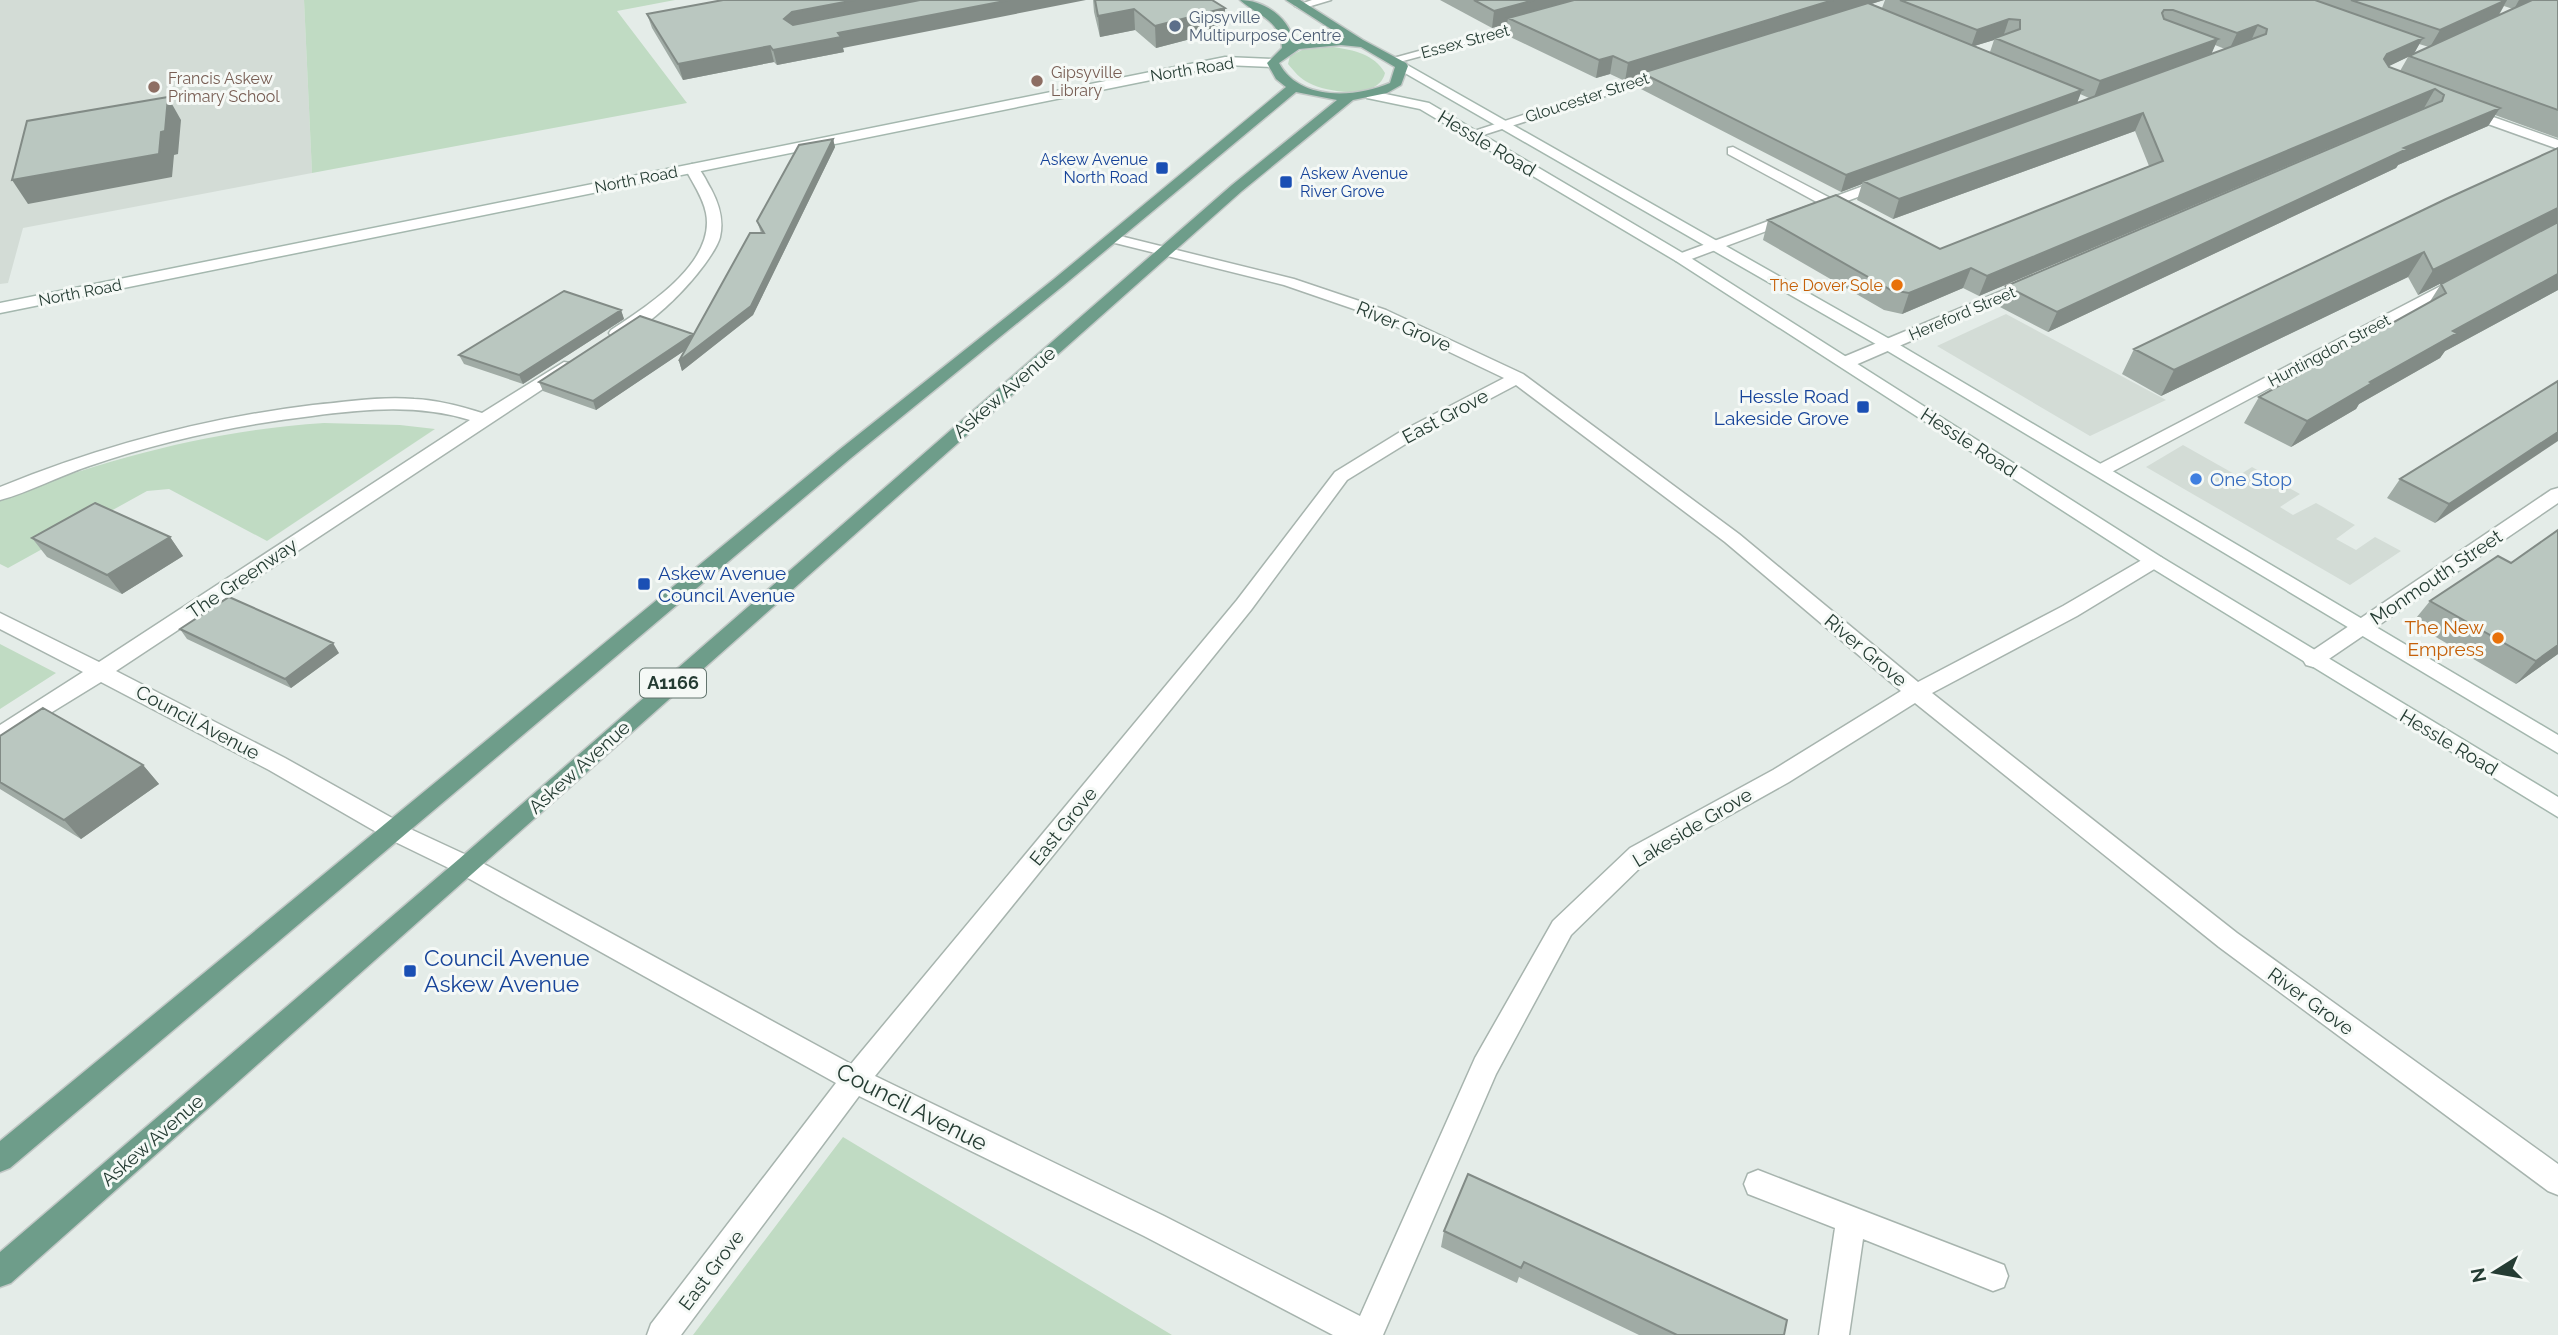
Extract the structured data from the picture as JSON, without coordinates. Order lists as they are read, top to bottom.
{
  "streets": {
    "main road": ["Askew Avenue", "A1166"],
    "street": [
      "Essex Street",
      "North Road",
      "Gloucester Street",
      "Hessle Road",
      "Hereford Street",
      "River Grove",
      "Huntingdon Street",
      "East Grove",
      "Monmouth Street",
      "The Greenway",
      "Council Avenue",
      "Lakeside Grove"
    ]
  },
  "crossings": [
    ["Essex Street", "Hessle Road"],
    ["Gloucester Street", "Hessle Road"],
    ["Hessle Road", "Hereford Street"],
    ["Hessle Road", "Huntingdon Street"],
    ["Hessle Road", "Monmouth Street"],
    ["Hessle Road", "Lakeside Grove"],
    ["River Grove", "Askew Avenue"],
    ["River Grove", "East Grove"],
    ["River Grove", "Lakeside Grove"],
    ["Askew Avenue", "Council Avenue"],
    ["East Grove", "Council Avenue"],
    ["The Greenway", "Council Avenue"],
    ["Council Avenue", "Lakeside Grove"]
  ],
  "places": {
    "other": [
      "Gipsyville Multipurpose Centre",
      "Gipsyville Library",
      "Francis Askew Primary School",
      "The Dover Sole",
      "One Stop",
      "The New Empress"
    ],
    "transit": [
      "Askew Avenue North Road",
      "Askew Avenue River Grove",
      "Hessle Road Lakeside Grove",
      "Askew Avenue Council Avenue",
      "Council Avenue Askew Avenue"
    ]
  },
  "north": "left"
}
